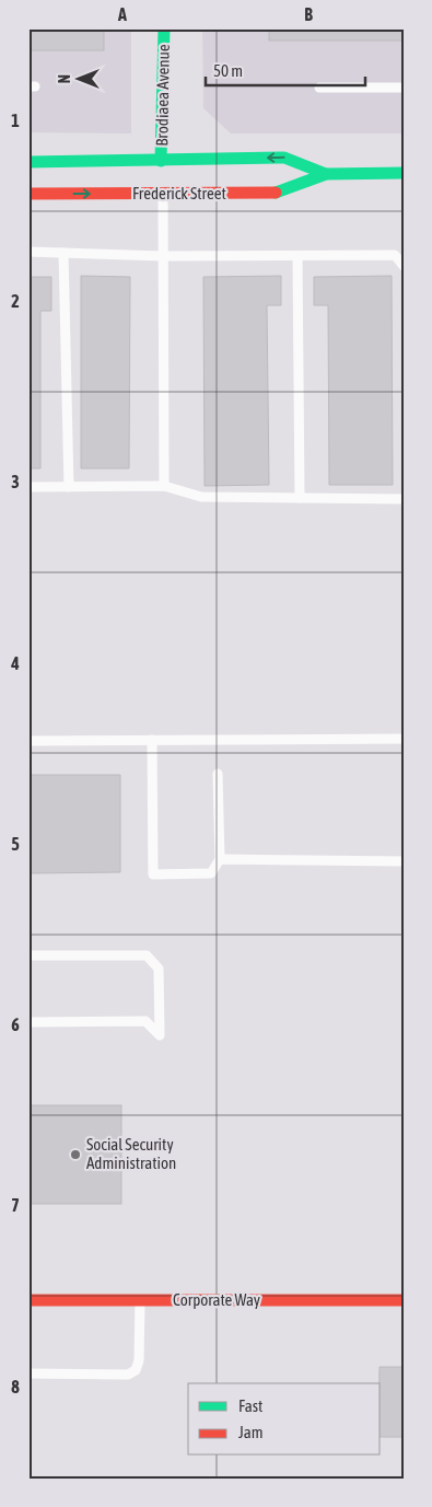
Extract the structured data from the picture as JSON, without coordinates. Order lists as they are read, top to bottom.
{
  "streets": {
    "main road": ["Brodiaea Avenue", "Frederick Street", "Corporate Way"]
  },
  "crossings": [
    ["Brodiaea Avenue", "Frederick Street"]
  ],
  "places": ["Social Security Administration"],
  "legend": ["Fast", "Jam"],
  "scale_bar": "50 m",
  "north": "left",
  "grid": {
    "columns": ["A", "B"],
    "rows": [
      "1",
      "2",
      "3",
      "4",
      "5",
      "6",
      "7",
      "8"
    ]
  }
}
